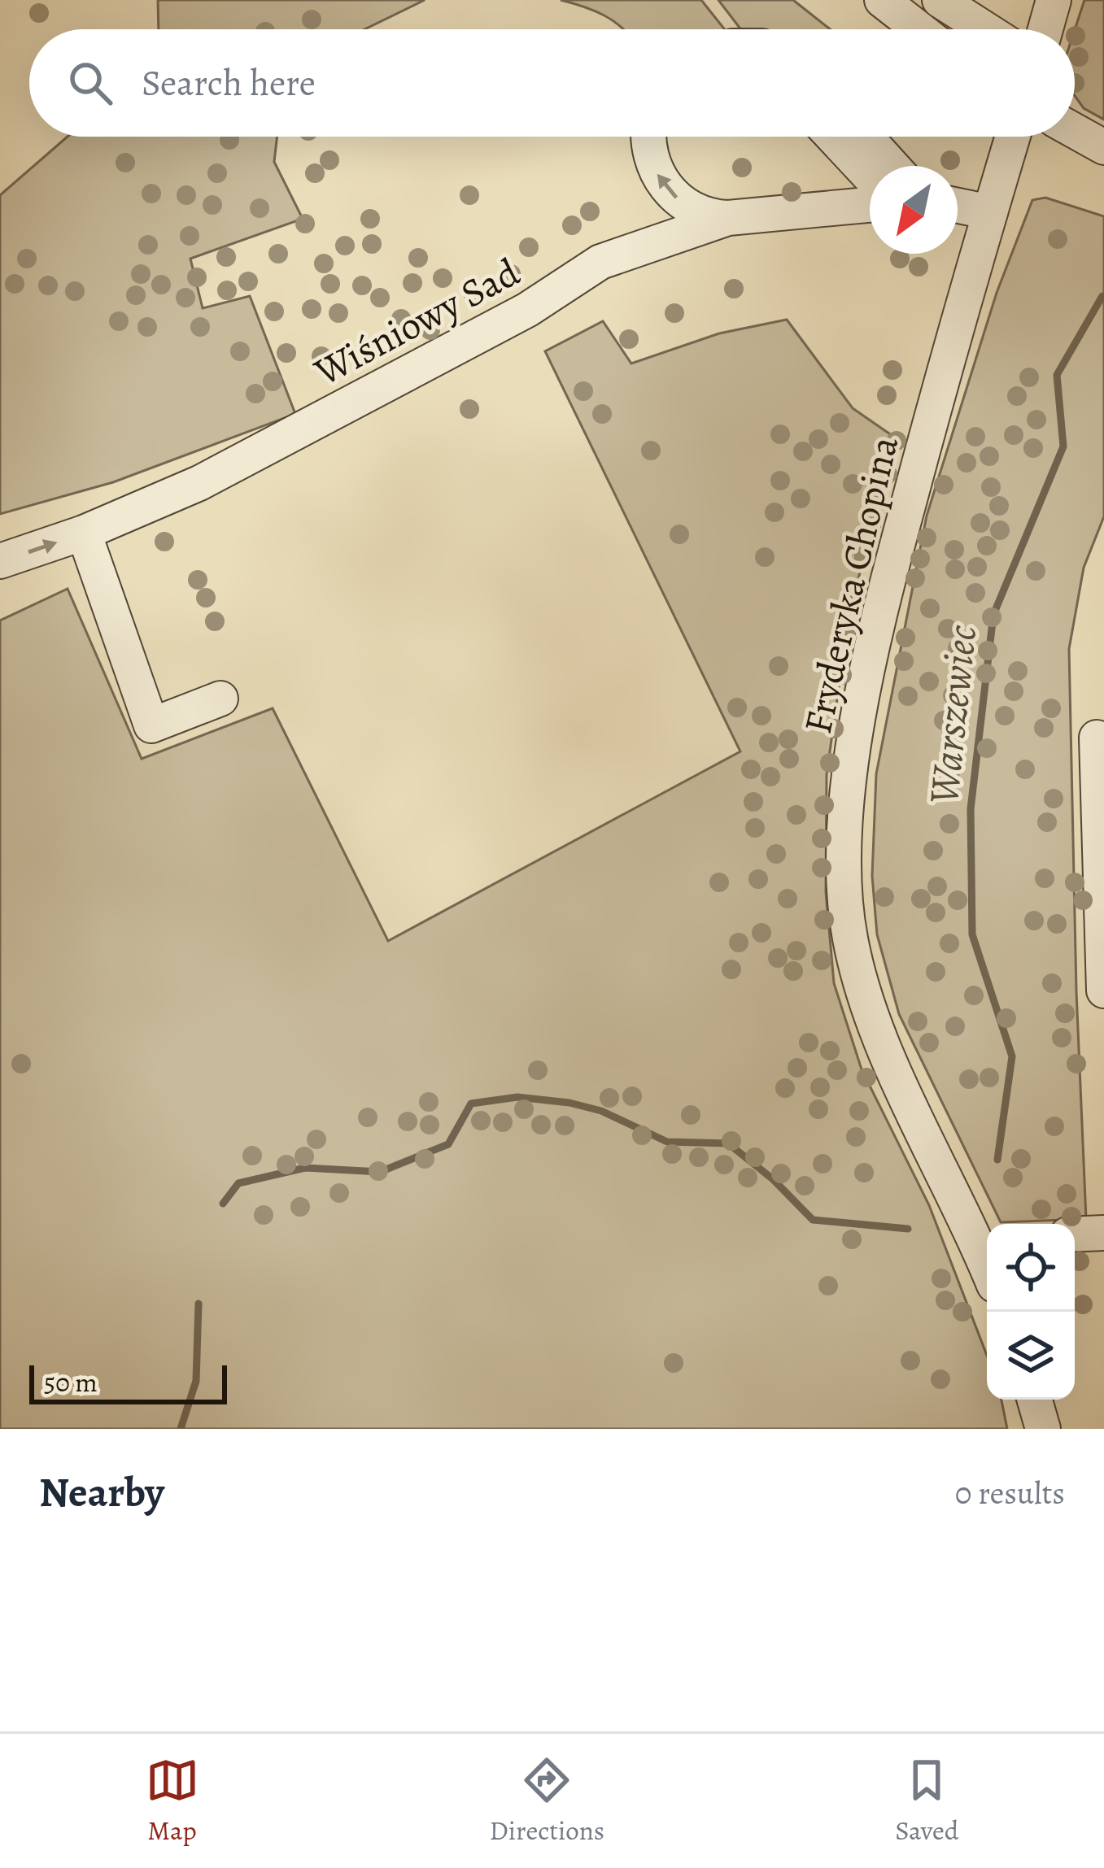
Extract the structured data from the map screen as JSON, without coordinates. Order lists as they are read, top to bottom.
{
  "streets": {
    "street": ["Wiśniowy Sad", "Fryderyka Chopina"]
  },
  "water": ["Warszewiec"],
  "scale_bar": "50 m",
  "north": "bottom left",
  "page": {
    "search": "Search here",
    "scale": "50 m",
    "heading": ["Nearby", "0 results"],
    "nav": ["Map", "Directions", "Saved"]
  }
}
